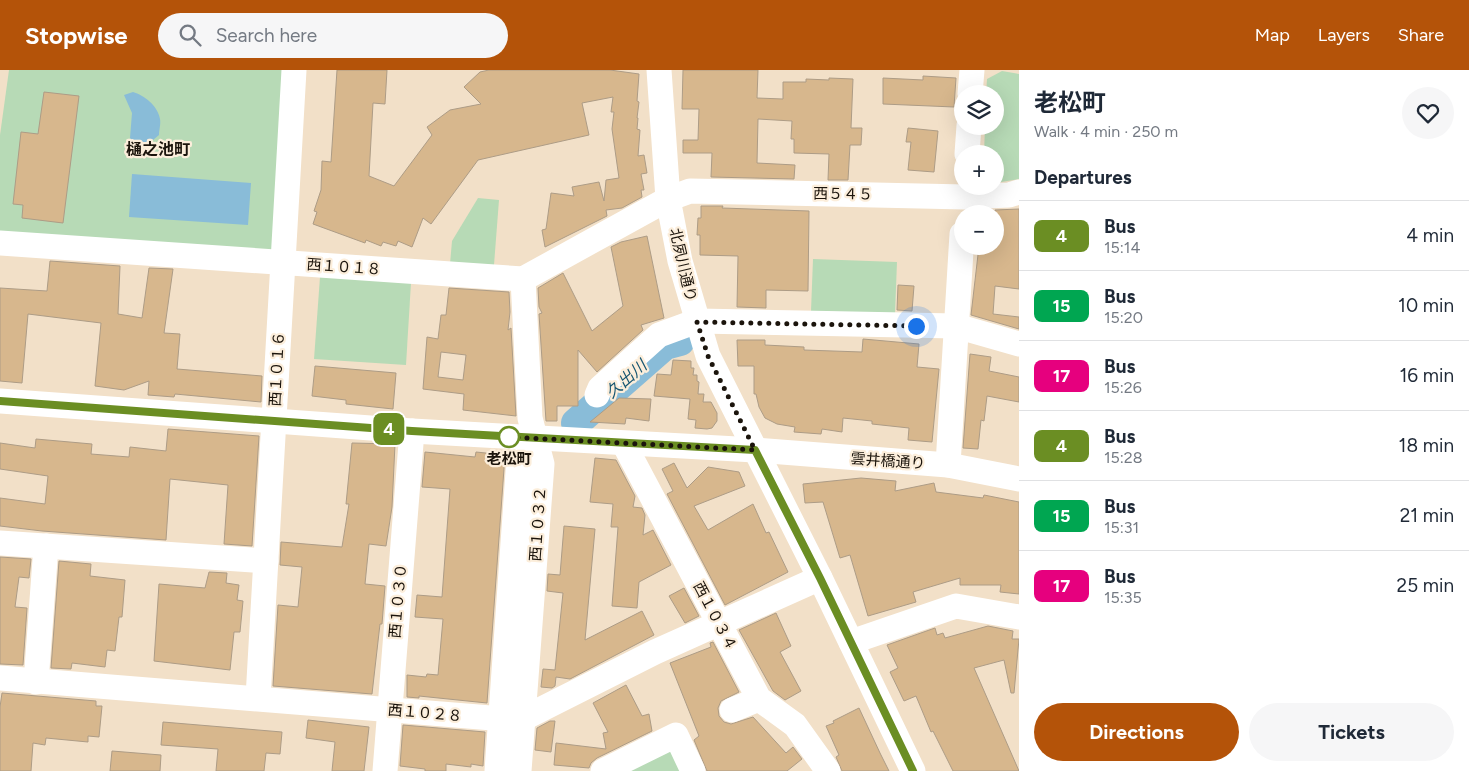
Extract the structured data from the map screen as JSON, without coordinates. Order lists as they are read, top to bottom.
{
  "streets": {
    "street": [
      "西５４５",
      "北夙川通り",
      "西１０１８",
      "西１０１６",
      "雲井橋通り",
      "西１０３２",
      "西１０３０",
      "西１０３４",
      "西１０２８"
    ]
  },
  "crossings": [
    ["西５４５", "北夙川通り"],
    ["北夙川通り", "雲井橋通り"],
    ["西１０１８", "西１０１６"],
    ["西１０１８", "西１０３２"],
    ["西１０１６", "雲井橋通り"],
    ["西１０１６", "西１０２８"],
    ["雲井橋通り", "西１０３２"],
    ["雲井橋通り", "西１０３０"],
    ["雲井橋通り", "西１０３４"],
    ["西１０３２", "西１０２８"],
    ["西１０３０", "西１０２８"]
  ],
  "districts": ["樋之池町"],
  "water": ["久出川"],
  "places": ["老松町"],
  "lines": ["bus line 4"],
  "page": {
    "header": "Stopwise",
    "search": "Search here",
    "nav": ["Map", "Layers", "Share"],
    "on_map": "4",
    "heading": [
      ["老松町", "Walk · 4 min · 250 m"],
      "Departures"
    ],
    "map_buttons": ["+", "−"],
    "list": [
      {
        "mark": "4",
        "name": "Bus",
        "note": "15:14",
        "value": "4 min"
      },
      {
        "mark": "15",
        "name": "Bus",
        "note": "15:20",
        "value": "10 min"
      },
      {
        "mark": "17",
        "name": "Bus",
        "note": "15:26",
        "value": "16 min"
      },
      {
        "mark": "4",
        "name": "Bus",
        "note": "15:28",
        "value": "18 min"
      },
      {
        "mark": "15",
        "name": "Bus",
        "note": "15:31",
        "value": "21 min"
      },
      {
        "mark": "17",
        "name": "Bus",
        "note": "15:35",
        "value": "25 min"
      }
    ],
    "buttons": ["Directions", "Tickets"]
  }
}
